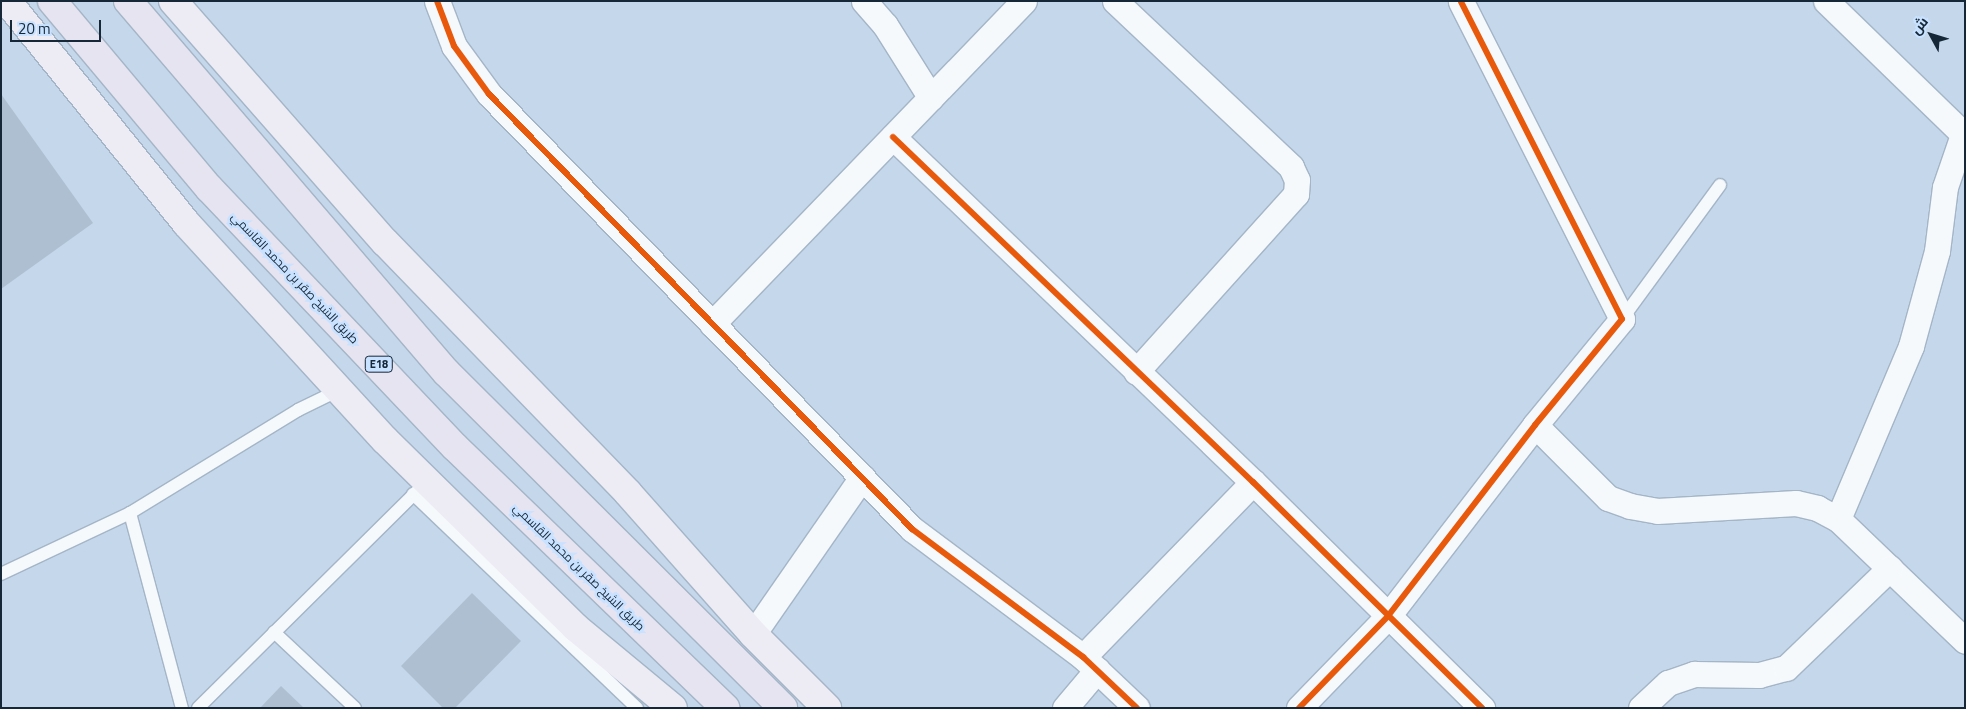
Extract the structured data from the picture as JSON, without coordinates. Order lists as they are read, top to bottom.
{
  "streets": {
    "highway": ["طريق الشيخ صقر بن محمد القاسمي", "E18"]
  },
  "scale_bar": "20 m",
  "north": "top left"
}
